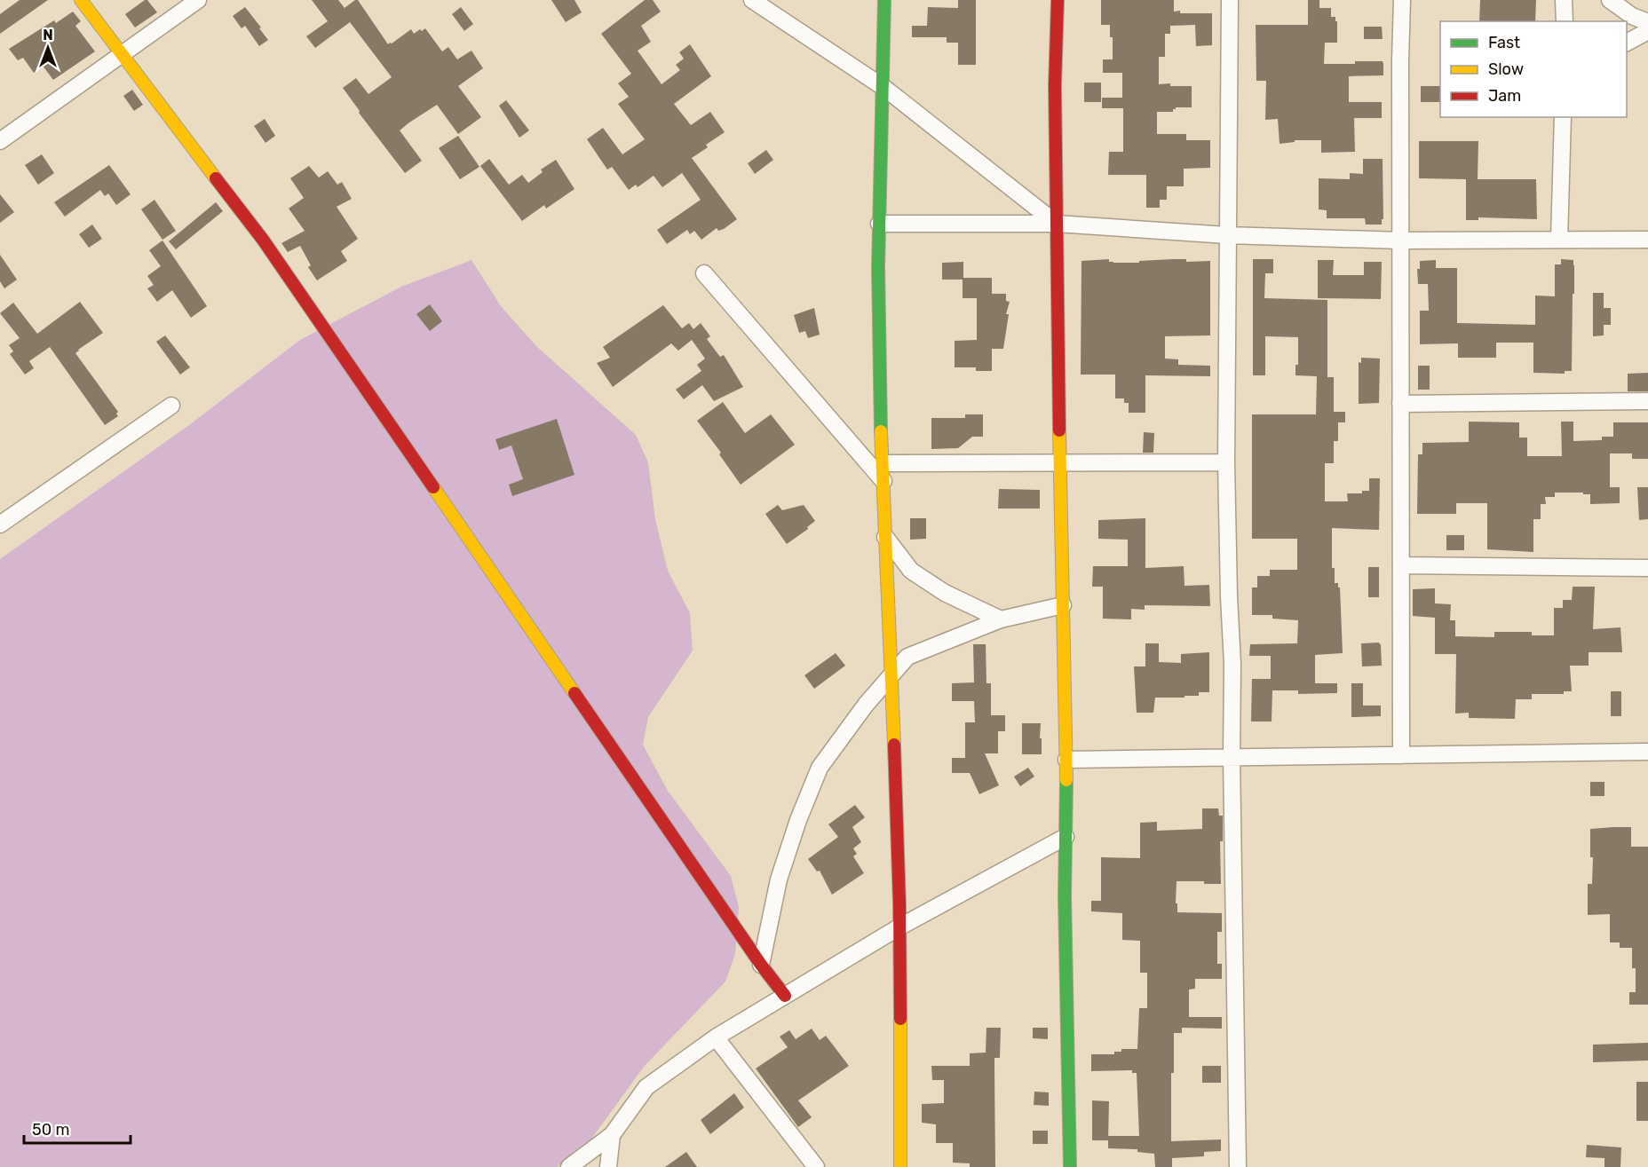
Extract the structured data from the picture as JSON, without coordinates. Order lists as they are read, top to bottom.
{
  "legend": ["Fast", "Slow", "Jam"],
  "scale_bar": "50 m",
  "north": "top"
}
